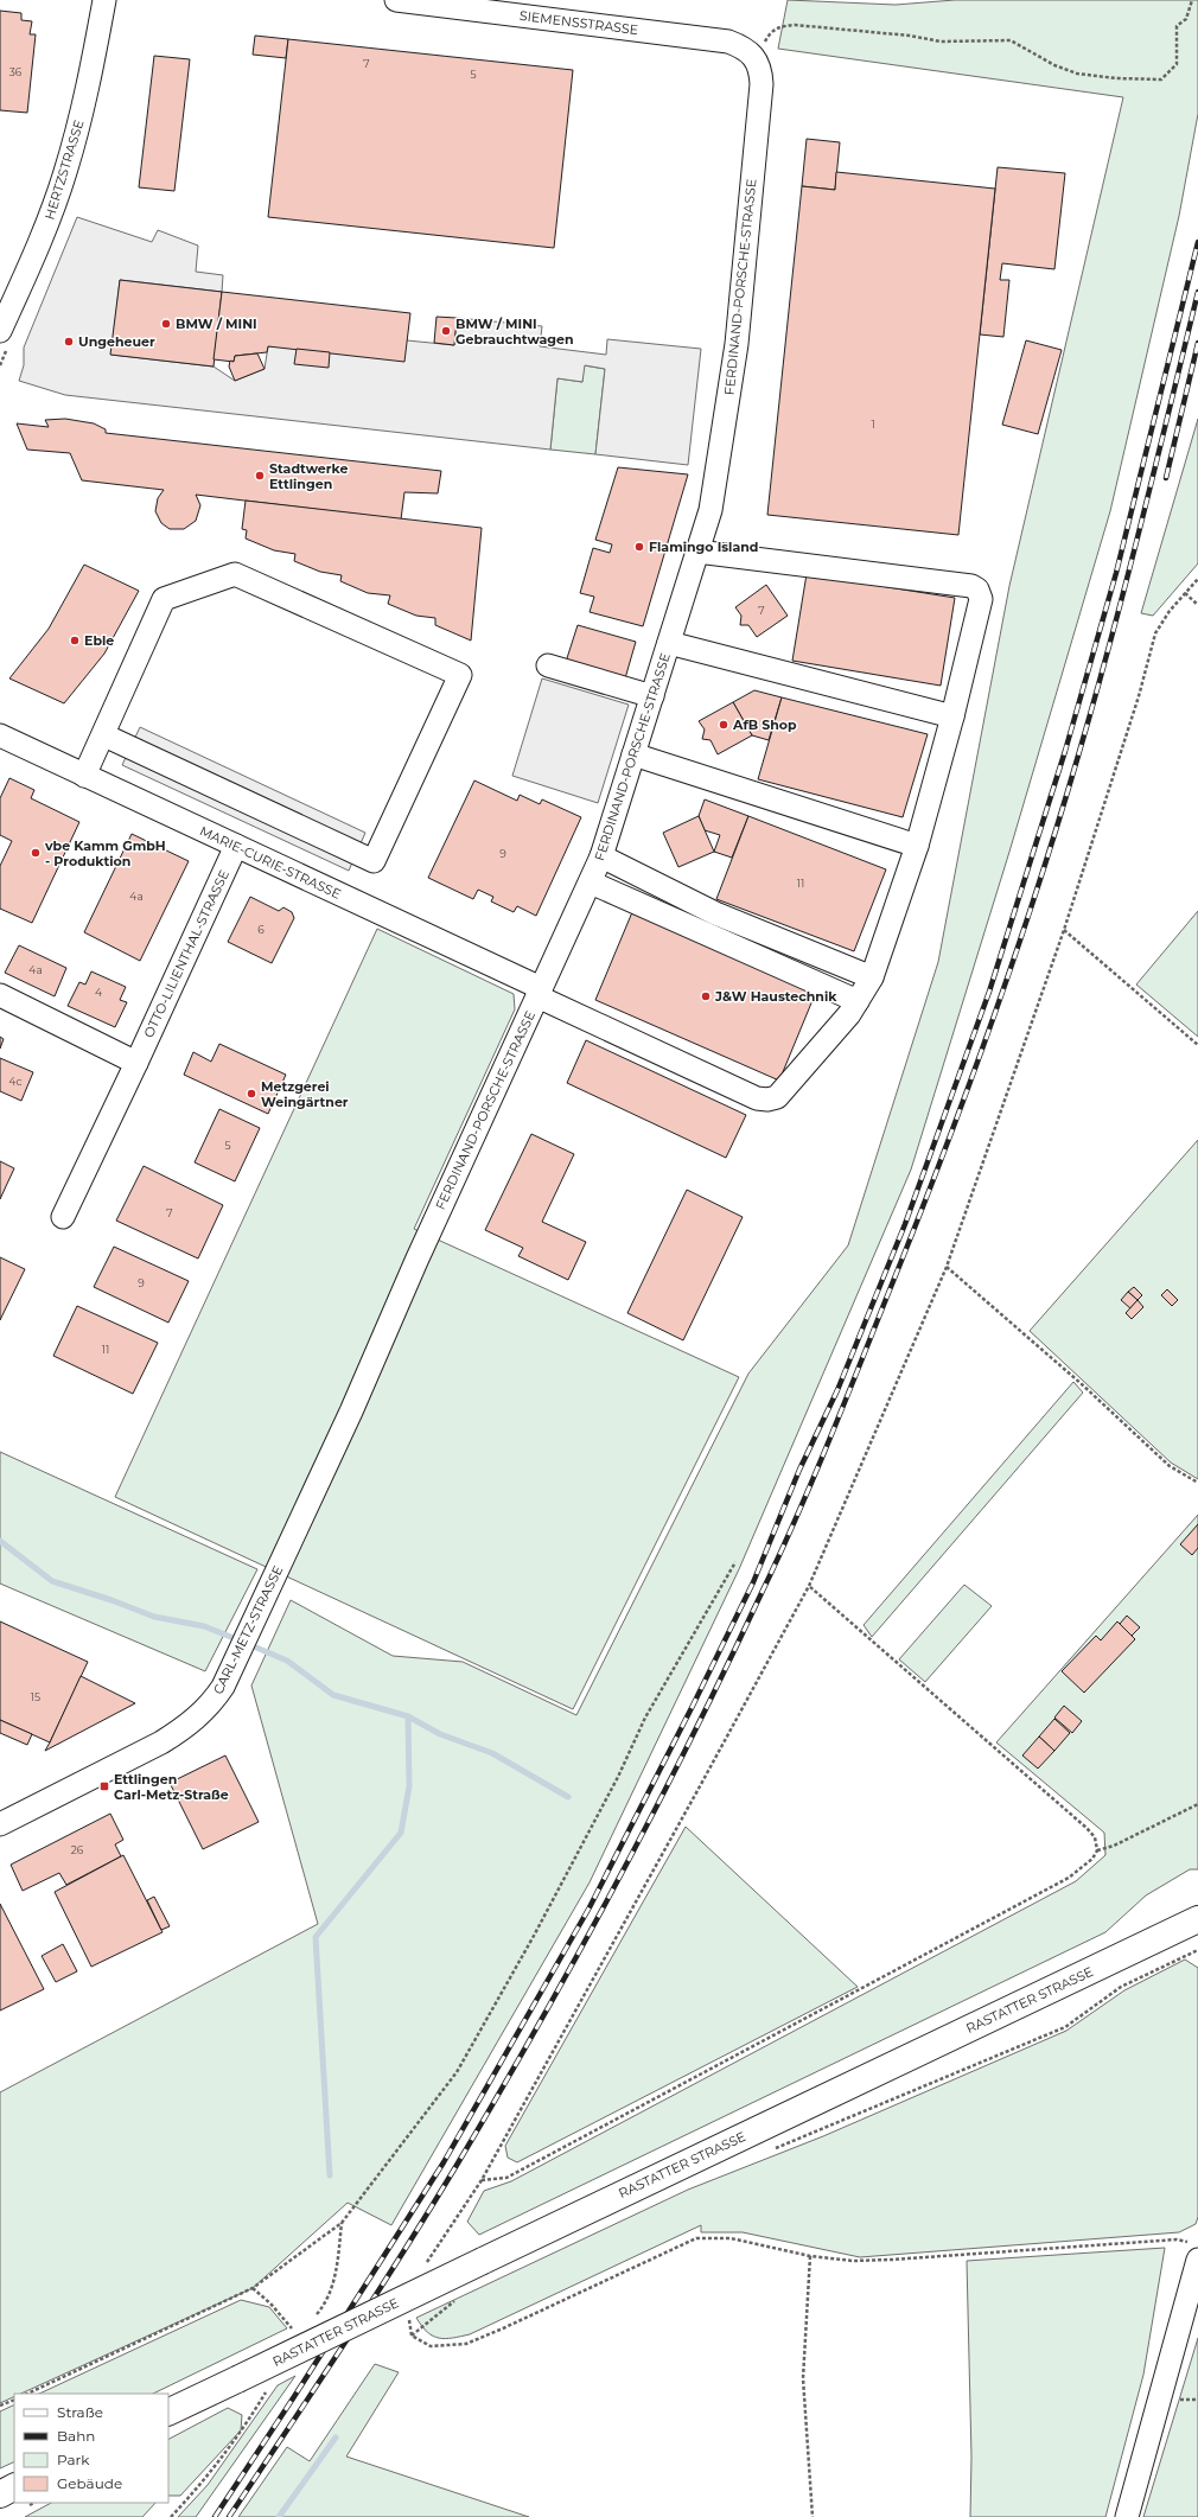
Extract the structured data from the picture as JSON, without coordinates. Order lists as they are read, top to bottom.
{
  "streets": {
    "main road": ["RASTATTER STRASSE"],
    "street": [
      "SIEMENSSTRASSE",
      "HERTZSTRASSE",
      "FERDINAND-PORSCHE-STRASSE",
      "MARIE-CURIE-STRASSE",
      "OTTO-LILIENTHAL-STRASSE",
      "CARL-METZ-STRASSE"
    ]
  },
  "crossings": [
    ["SIEMENSSTRASSE", "FERDINAND-PORSCHE-STRASSE"],
    ["FERDINAND-PORSCHE-STRASSE", "MARIE-CURIE-STRASSE"],
    ["FERDINAND-PORSCHE-STRASSE", "CARL-METZ-STRASSE"],
    ["MARIE-CURIE-STRASSE", "OTTO-LILIENTHAL-STRASSE"]
  ],
  "places": {
    "other": [
      "BMW / MINI",
      "BMW / MINI Gebrauchtwagen",
      "Ungeheuer",
      "Stadtwerke Ettlingen",
      "Flamingo Island",
      "Eble",
      "AfB Shop",
      "vbe Kamm GmbH - Produktion",
      "J&W Haustechnik",
      "Metzgerei Weingärtner"
    ],
    "transit": ["Ettlingen Carl-Metz-Straße"]
  },
  "house_numbers": [
    "7",
    "36",
    "5",
    "1",
    "7",
    "9",
    "11",
    "4a",
    "6",
    "4a",
    "4",
    "4c",
    "5",
    "7",
    "9",
    "11",
    "15",
    "26"
  ],
  "legend": [
    "Straße",
    "Bahn",
    "Park",
    "Gebäude"
  ]
}
